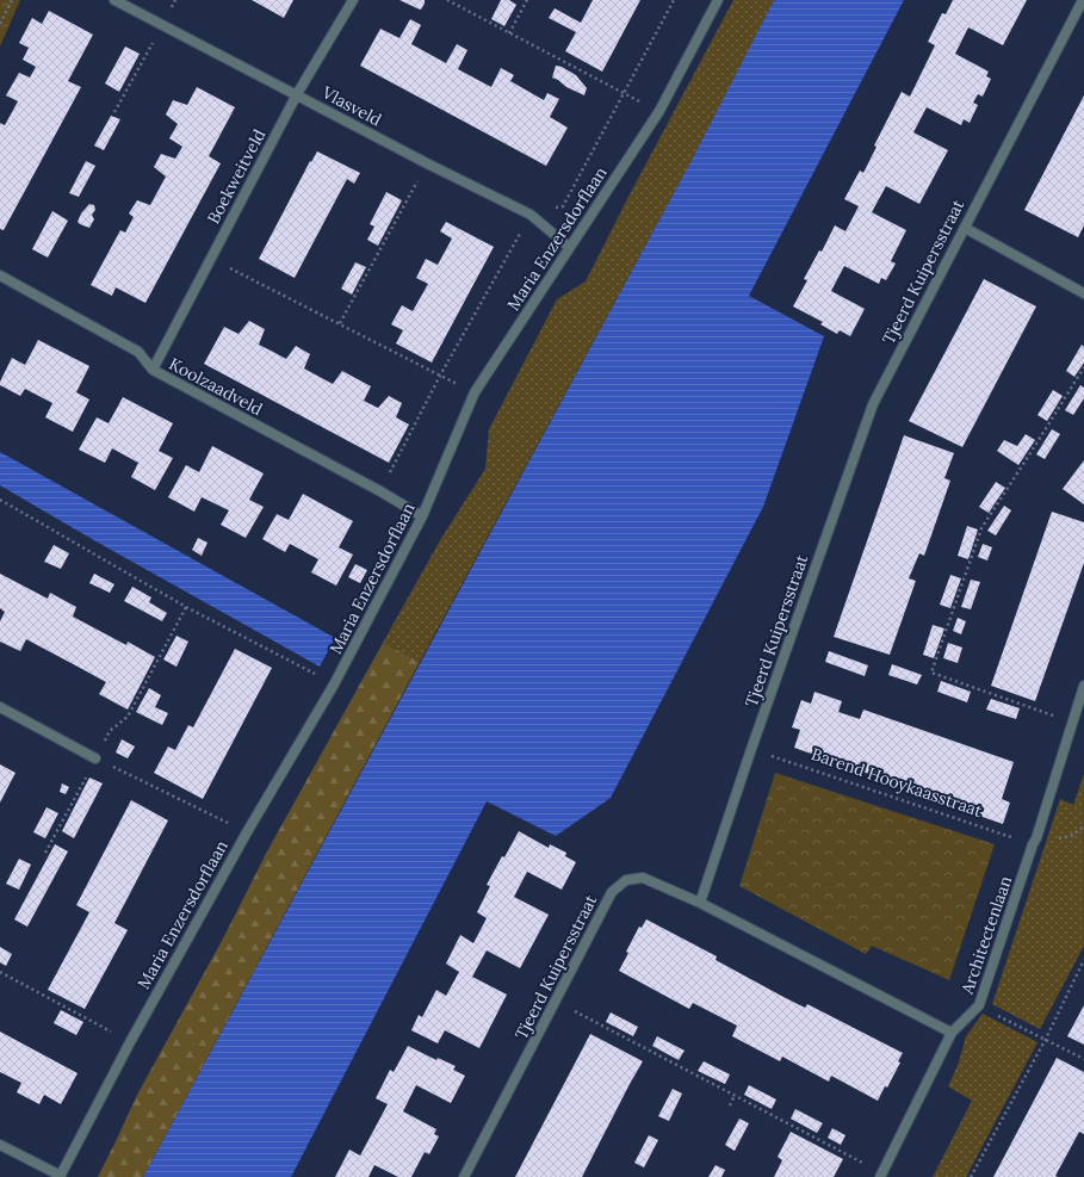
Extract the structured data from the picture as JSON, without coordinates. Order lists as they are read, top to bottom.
{
  "streets": {
    "street": [
      "Vlasveld",
      "Boekweitveld",
      "Maria Enzersdorflaan",
      "Tjeerd Kuipersstraat",
      "Koolzaadveld",
      "Architectenlaan"
    ],
    "path": ["Barend Hooykaasstraat"]
  },
  "crossings": [
    ["Vlasveld", "Boekweitveld"],
    ["Vlasveld", "Maria Enzersdorflaan"],
    ["Boekweitveld", "Koolzaadveld"],
    ["Maria Enzersdorflaan", "Koolzaadveld"],
    ["Tjeerd Kuipersstraat", "Barend Hooykaasstraat"],
    ["Barend Hooykaasstraat", "Architectenlaan"]
  ]
}
